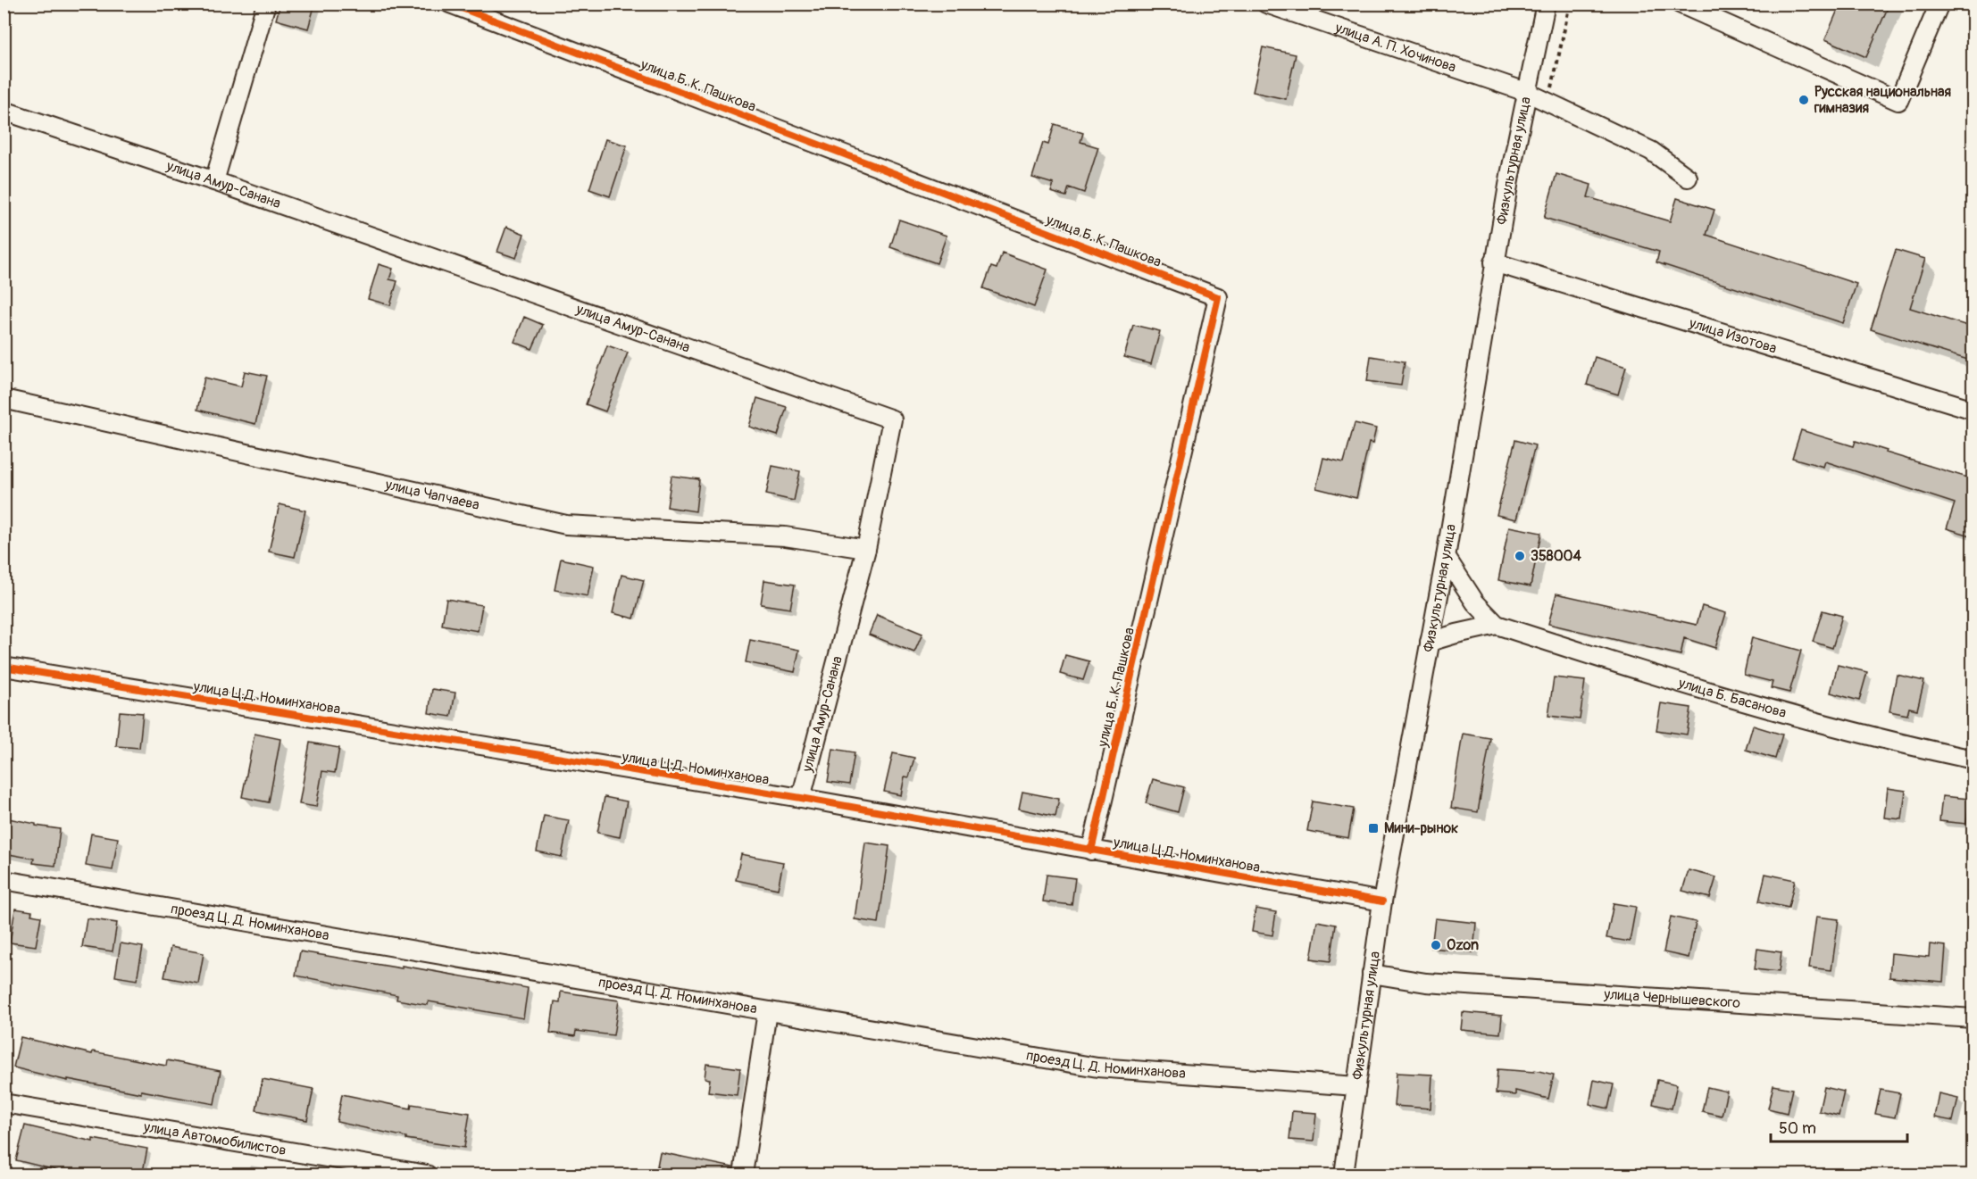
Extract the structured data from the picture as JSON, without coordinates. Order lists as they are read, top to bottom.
{
  "streets": {
    "street": [
      "улица А. П. Хочинова",
      "улица Б. К. Пашкова",
      "Физкультурная улица",
      "улица Амур-Санана",
      "улица Изотова",
      "улица Чапчаева",
      "улица Б. Басанова",
      "улица Ц.Д. Номинханова",
      "проезд Ц. Д. Номинханова",
      "улица Чернышевского",
      "улица Автомобилистов"
    ]
  },
  "crossings": [
    ["улица А. П. Хочинова", "Физкультурная улица"],
    ["улица Б. К. Пашкова", "улица Ц.Д. Номинханова"],
    ["Физкультурная улица", "улица Изотова"],
    ["Физкультурная улица", "улица Ц.Д. Номинханова"],
    ["Физкультурная улица", "проезд Ц. Д. Номинханова"],
    ["Физкультурная улица", "улица Чернышевского"],
    ["улица Амур-Санана", "улица Чапчаева"],
    ["улица Амур-Санана", "улица Ц.Д. Номинханова"]
  ],
  "places": {
    "other": ["Русская национальная гимназия", "358004", "Ozon"],
    "transit": ["Мини-рынок"]
  },
  "scale_bar": "50 m"
}
